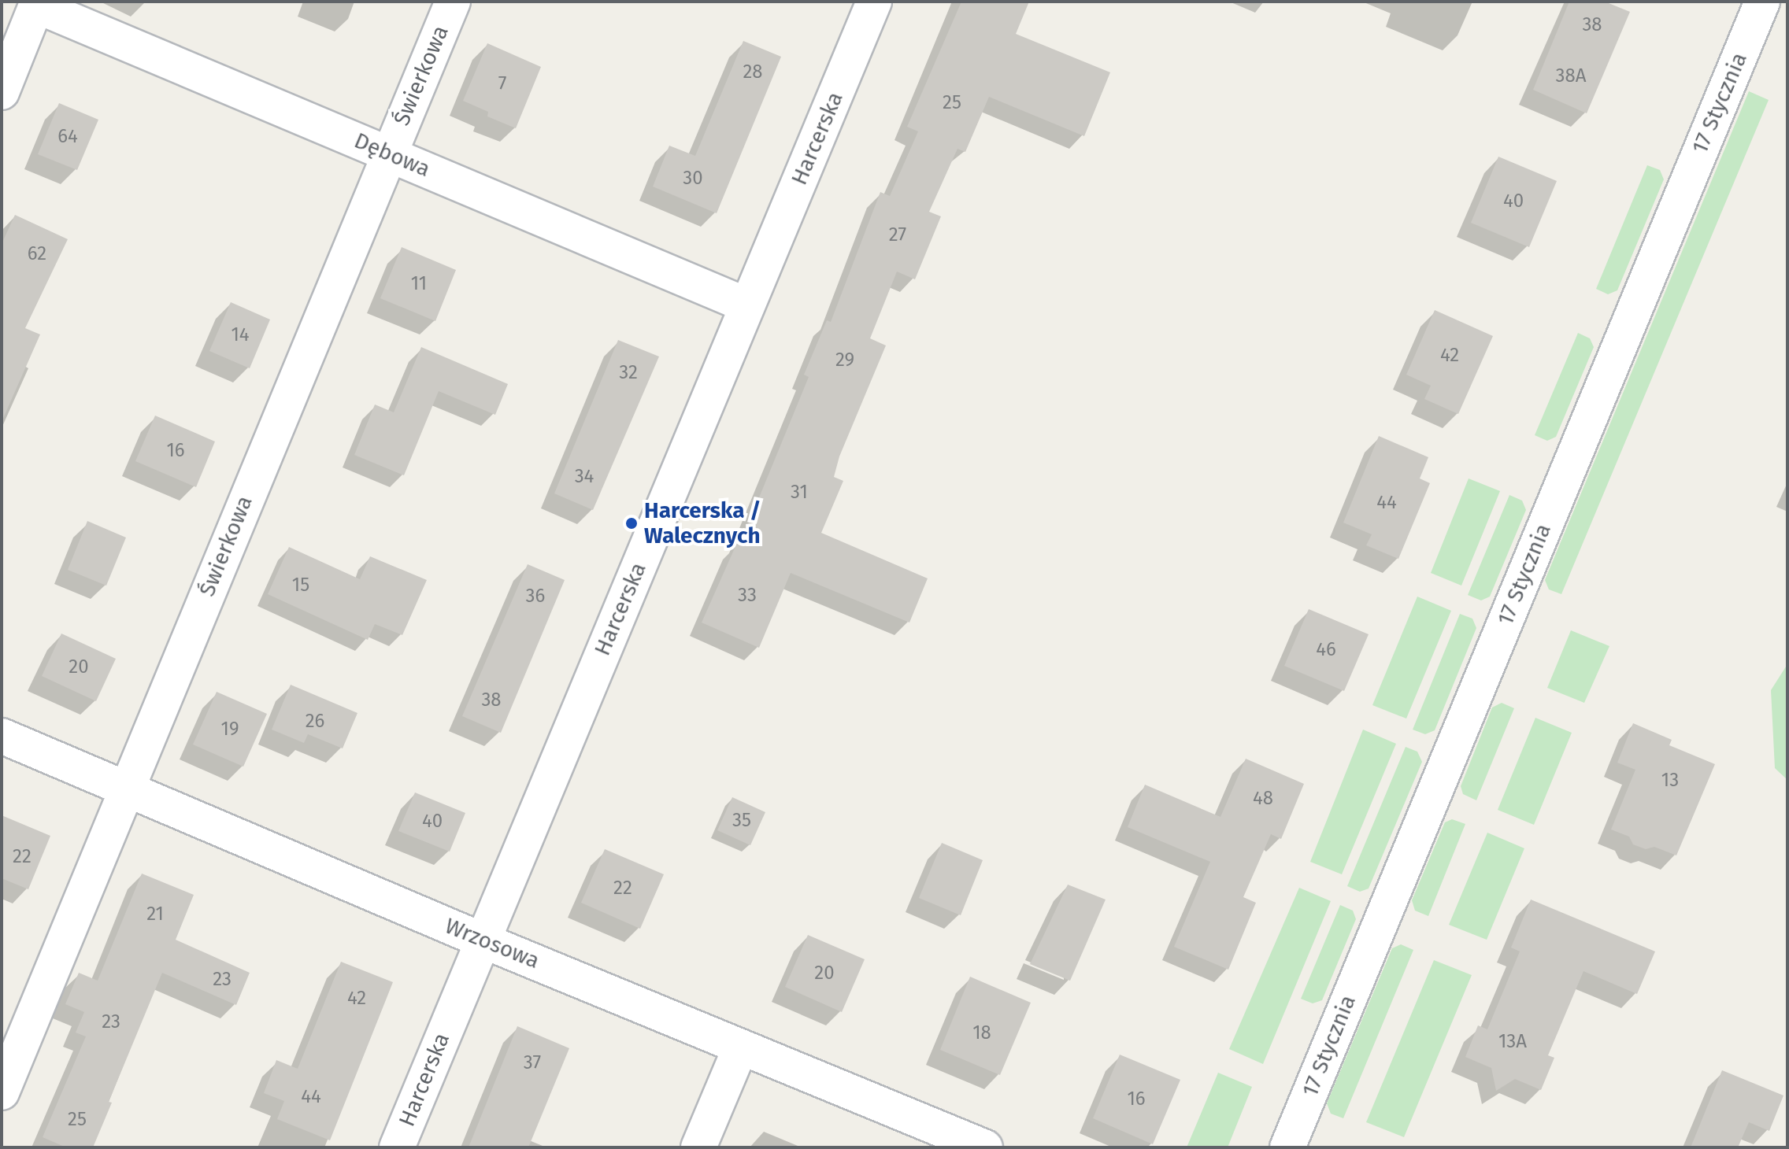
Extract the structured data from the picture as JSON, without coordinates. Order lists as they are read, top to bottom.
{
  "streets": {
    "street": [
      "Świerkowa",
      "17 Stycznia",
      "Harcerska",
      "Dębowa",
      "Wrzosowa"
    ]
  },
  "crossings": [
    ["Świerkowa", "Dębowa"],
    ["Świerkowa", "Wrzosowa"],
    ["Harcerska", "Dębowa"],
    ["Harcerska", "Wrzosowa"]
  ],
  "places": ["Harcerska / Walecznych"],
  "house_numbers": [
    "38",
    "28",
    "38A",
    "7",
    "25",
    "64",
    "30",
    "40",
    "27",
    "62",
    "11",
    "14",
    "42",
    "29",
    "32",
    "16",
    "34",
    "31",
    "44",
    "15",
    "33",
    "36",
    "46",
    "20",
    "38",
    "26",
    "19",
    "13",
    "48",
    "35",
    "40",
    "22",
    "22",
    "21",
    "20",
    "23",
    "42",
    "23",
    "18",
    "13A",
    "37",
    "44",
    "16",
    "25"
  ]
}
